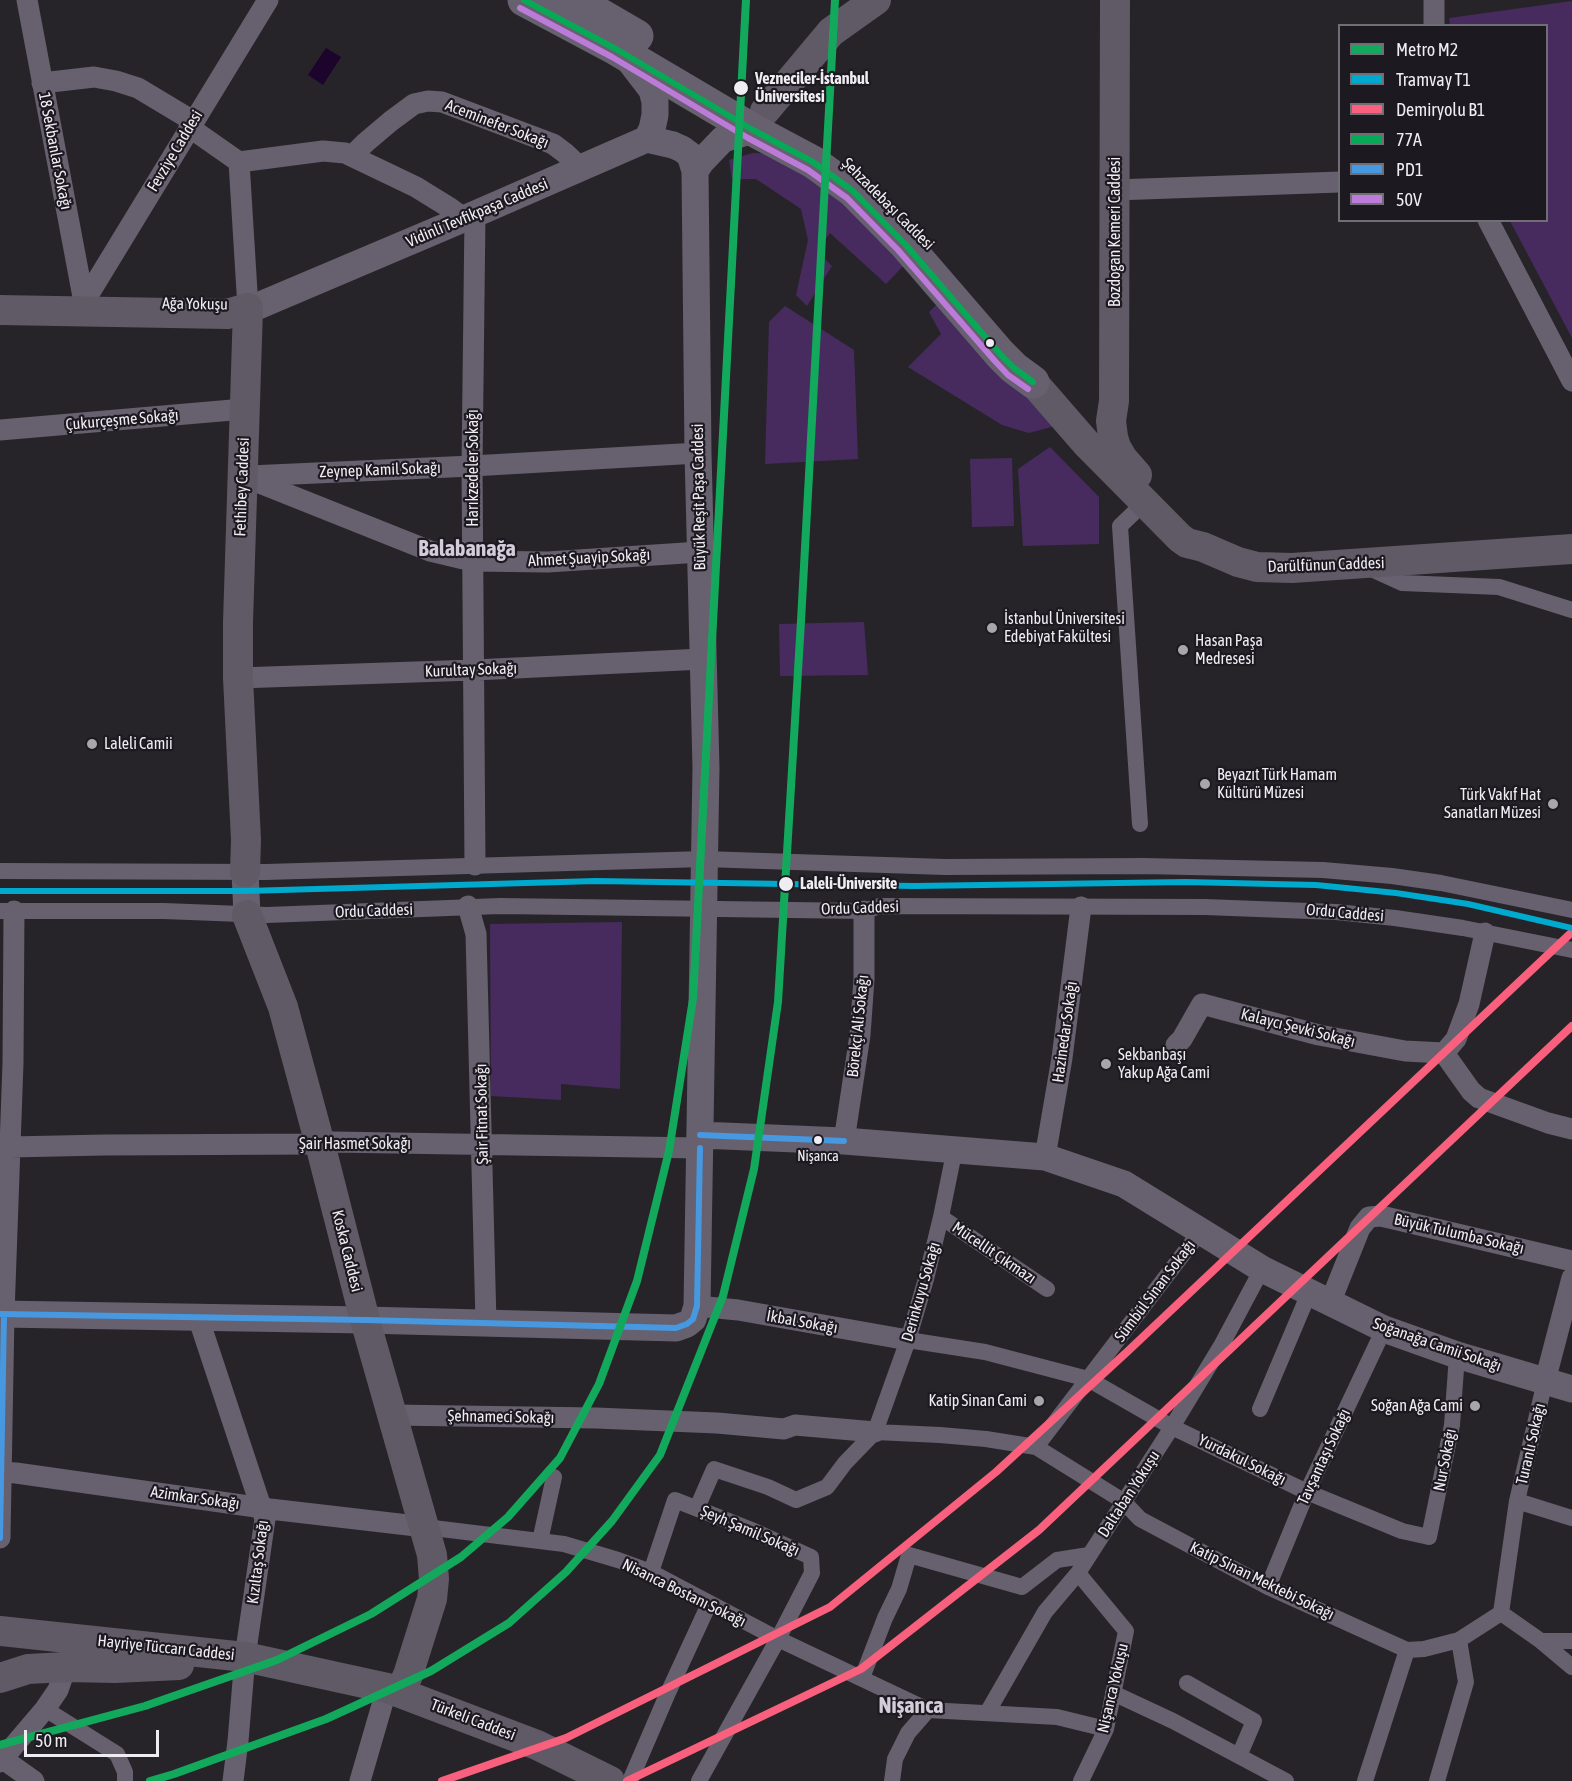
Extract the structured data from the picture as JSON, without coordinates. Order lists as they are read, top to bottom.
{
  "streets": {
    "main road": [
      "Bozdogan Kemeri Caddesi",
      "Ağa Yokuşu",
      "Fethibey Caddesi",
      "Darülfünun Caddesi",
      "Koska Caddesi",
      "Hayriye Tüccarı Caddesi",
      "Türkeli Caddesi"
    ],
    "street": [
      "Aceminefer Sokağı",
      "18 Sekbanlar Sokağı",
      "Fevziye Caddesi",
      "Vidinli Tevfikpaşa Caddesi",
      "Çukurçeşme Sokağı",
      "Harıkzedeler Sokağı",
      "Zeynep Kamil Sokağı",
      "Büyük Reşit Paşa Caddesi",
      "Ahmet Şuayip Sokağı",
      "Kurultay Sokağı",
      "Ordu Caddesi",
      "Börekçi Ali Sokağı",
      "Kalaycı Şevki Sokağı",
      "Hazinedar Sokağı",
      "Şair Fitnat Sokağı",
      "Şair Hasmet Sokağı",
      "Büyük Tulumba Sokağı",
      "Mücellit Çıkmazı",
      "Sümbül Sinan Sokağı",
      "Derinkuyu Sokağı",
      "İkbal Sokağı",
      "Soğanağa Camii Sokağı",
      "Şehnameci Sokağı",
      "Turanlı Sokağı",
      "Tavşantaşı Sokağı",
      "Yurdakul Sokağı",
      "Nur Sokağı",
      "Daltaban Yokuşu",
      "Azimkar Sokağı",
      "Şeyh Şamil Sokağı",
      "Kızıltaş Sokağı",
      "Katip Sinan Mektebi Sokağı",
      "Nisanca Bostanı Sokağı",
      "Nişanca Yokuşu"
    ]
  },
  "crossings": [
    ["Aceminefer Sokağı", "Vidinli Tevfikpaşa Caddesi"],
    ["18 Sekbanlar Sokağı", "Fevziye Caddesi"],
    ["18 Sekbanlar Sokağı", "Ağa Yokuşu"],
    ["Fevziye Caddesi", "Ağa Yokuşu"],
    ["Vidinli Tevfikpaşa Caddesi", "Ağa Yokuşu"],
    ["Vidinli Tevfikpaşa Caddesi", "Harıkzedeler Sokağı"],
    ["Vidinli Tevfikpaşa Caddesi", "Fethibey Caddesi"],
    ["Bozdogan Kemeri Caddesi", "Darülfünun Caddesi"],
    ["Ağa Yokuşu", "Fethibey Caddesi"],
    ["Çukurçeşme Sokağı", "Fethibey Caddesi"],
    ["Harıkzedeler Sokağı", "Zeynep Kamil Sokağı"],
    ["Harıkzedeler Sokağı", "Ahmet Şuayip Sokağı"],
    ["Harıkzedeler Sokağı", "Kurultay Sokağı"],
    ["Zeynep Kamil Sokağı", "Fethibey Caddesi"],
    ["Zeynep Kamil Sokağı", "Büyük Reşit Paşa Caddesi"],
    ["Zeynep Kamil Sokağı", "Ahmet Şuayip Sokağı"],
    ["Fethibey Caddesi", "Ahmet Şuayip Sokağı"],
    ["Fethibey Caddesi", "Kurultay Sokağı"],
    ["Büyük Reşit Paşa Caddesi", "Ahmet Şuayip Sokağı"],
    ["Büyük Reşit Paşa Caddesi", "Kurultay Sokağı"],
    ["Büyük Reşit Paşa Caddesi", "Ordu Caddesi"],
    ["Büyük Reşit Paşa Caddesi", "Şair Hasmet Sokağı"],
    ["Büyük Reşit Paşa Caddesi", "İkbal Sokağı"],
    ["Büyük Reşit Paşa Caddesi", "Soğanağa Camii Sokağı"],
    ["Ordu Caddesi", "Börekçi Ali Sokağı"],
    ["Ordu Caddesi", "Hazinedar Sokağı"],
    ["Ordu Caddesi", "Şair Fitnat Sokağı"],
    ["Ordu Caddesi", "Koska Caddesi"],
    ["Börekçi Ali Sokağı", "Soğanağa Camii Sokağı"],
    ["Hazinedar Sokağı", "Soğanağa Camii Sokağı"],
    ["Şair Fitnat Sokağı", "Şair Hasmet Sokağı"],
    ["Şair Hasmet Sokağı", "Koska Caddesi"],
    ["Şair Hasmet Sokağı", "Soğanağa Camii Sokağı"],
    ["Büyük Tulumba Sokağı", "Soğanağa Camii Sokağı"],
    ["Koska Caddesi", "Şehnameci Sokağı"],
    ["Koska Caddesi", "Azimkar Sokağı"],
    ["Koska Caddesi", "Nisanca Bostanı Sokağı"],
    ["Koska Caddesi", "Hayriye Tüccarı Caddesi"],
    ["Koska Caddesi", "Türkeli Caddesi"],
    ["Mücellit Çıkmazı", "Derinkuyu Sokağı"],
    ["Sümbül Sinan Sokağı", "Soğanağa Camii Sokağı"],
    ["Sümbül Sinan Sokağı", "Yurdakul Sokağı"],
    ["Sümbül Sinan Sokağı", "Katip Sinan Mektebi Sokağı"],
    ["Derinkuyu Sokağı", "İkbal Sokağı"],
    ["Derinkuyu Sokağı", "Soğanağa Camii Sokağı"],
    ["Derinkuyu Sokağı", "Şehnameci Sokağı"],
    ["Soğanağa Camii Sokağı", "Turanlı Sokağı"],
    ["Soğanağa Camii Sokağı", "Tavşantaşı Sokağı"],
    ["Soğanağa Camii Sokağı", "Nur Sokağı"],
    ["Soğanağa Camii Sokağı", "Daltaban Yokuşu"],
    ["Tavşantaşı Sokağı", "Yurdakul Sokağı"],
    ["Tavşantaşı Sokağı", "Katip Sinan Mektebi Sokağı"],
    ["Yurdakul Sokağı", "Nur Sokağı"],
    ["Yurdakul Sokağı", "Daltaban Yokuşu"],
    ["Daltaban Yokuşu", "Katip Sinan Mektebi Sokağı"],
    ["Daltaban Yokuşu", "Nisanca Bostanı Sokağı"],
    ["Daltaban Yokuşu", "Nişanca Yokuşu"],
    ["Azimkar Sokağı", "Kızıltaş Sokağı"],
    ["Azimkar Sokağı", "Nisanca Bostanı Sokağı"],
    ["Şeyh Şamil Sokağı", "Nisanca Bostanı Sokağı"],
    ["Kızıltaş Sokağı", "Hayriye Tüccarı Caddesi"],
    ["Nisanca Bostanı Sokağı", "Nişanca Yokuşu"],
    ["Hayriye Tüccarı Caddesi", "Türkeli Caddesi"]
  ],
  "districts": ["Balabanağa", "Nişanca"],
  "places": [
    "Vezneciler-İstanbul Üniversitesi",
    "İstanbul Üniversitesi Edebiyat Fakültesi",
    "Hasan Paşa Medresesi",
    "Laleli Camii",
    "Beyazıt Türk Hamam Kültürü Müzesi",
    "Türk Vakıf Hat Sanatları Müzesi",
    "Laleli-Üniversite",
    "Sekbanbaşı Yakup Ağa Cami",
    "Nişanca",
    "Katip Sinan Cami",
    "Soğan Ağa Cami"
  ],
  "lines": [
    "metro line M2",
    "transit line 77A",
    "transit line 50V",
    "tram line T1",
    "rail line B1",
    "transit line PD1"
  ],
  "legend": [
    "Metro M2",
    "Tramvay T1",
    "Demiryolu B1",
    "77A",
    "PD1",
    "50V"
  ],
  "scale_bar": "50 m"
}
